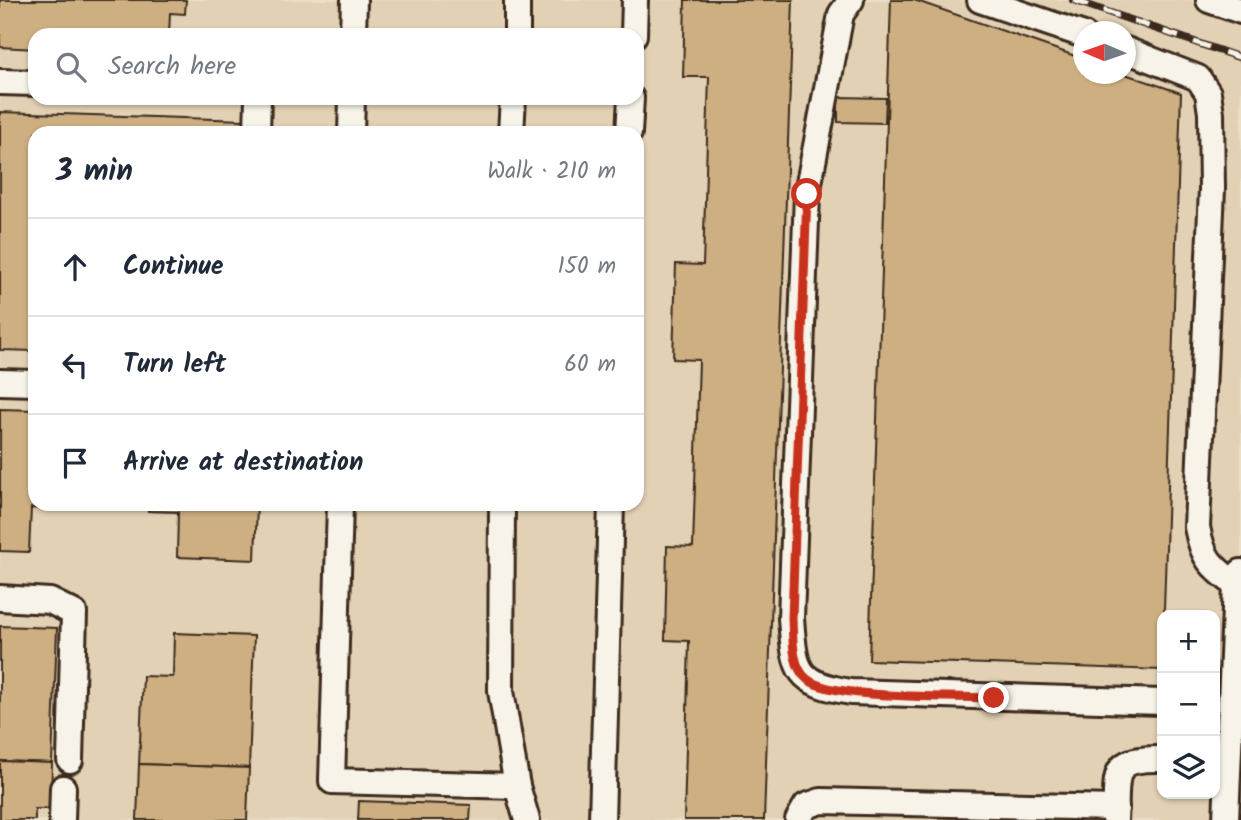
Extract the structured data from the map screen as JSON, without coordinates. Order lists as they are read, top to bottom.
{
  "north": "left",
  "page": {
    "search": "Search here",
    "heading": ["3 min", "Walk · 210 m"],
    "list": [
      ["Continue", "150 m"],
      ["Turn left", "60 m"],
      "Arrive at destination"
    ],
    "map_buttons": ["+", "−"]
  }
}
